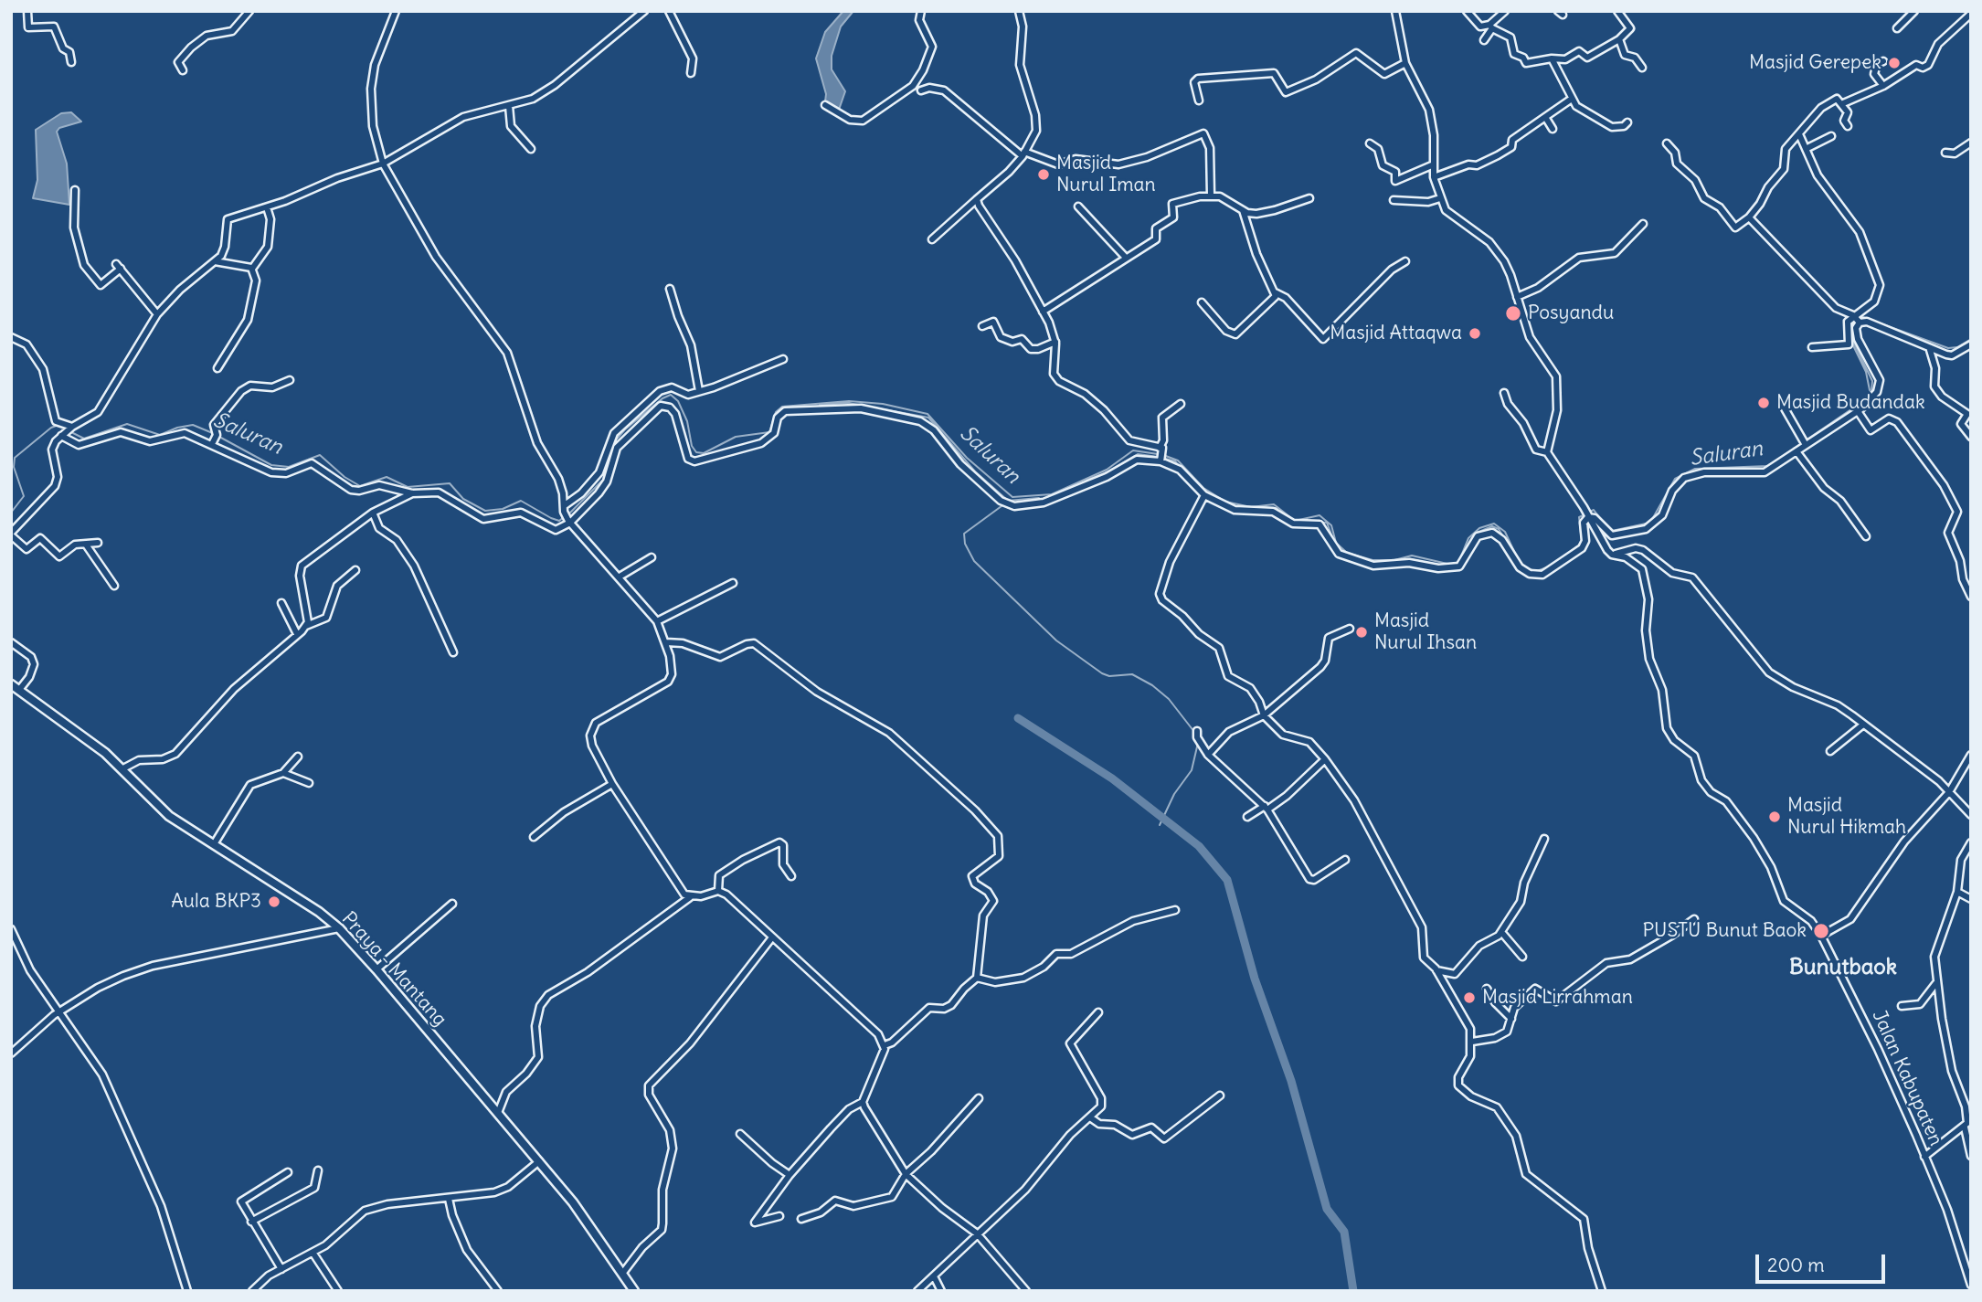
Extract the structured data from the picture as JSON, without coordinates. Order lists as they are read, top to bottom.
{
  "streets": {
    "main road": ["Praya - Mantang"],
    "street": ["Jalan Kabupaten"]
  },
  "districts": ["Bunutbaok"],
  "water": ["Saluran"],
  "places": [
    "Masjid Gerepek",
    "Masjid Nurul Iman",
    "Posyandu",
    "Masjid Attaqwa",
    "Masjid Budandak",
    "Masjid Nurul Ihsan",
    "Masjid Nurul Hikmah",
    "Aula BKP3",
    "PUSTU Bunut Baok",
    "Masjid Lirrahman"
  ],
  "scale_bar": "200 m"
}
